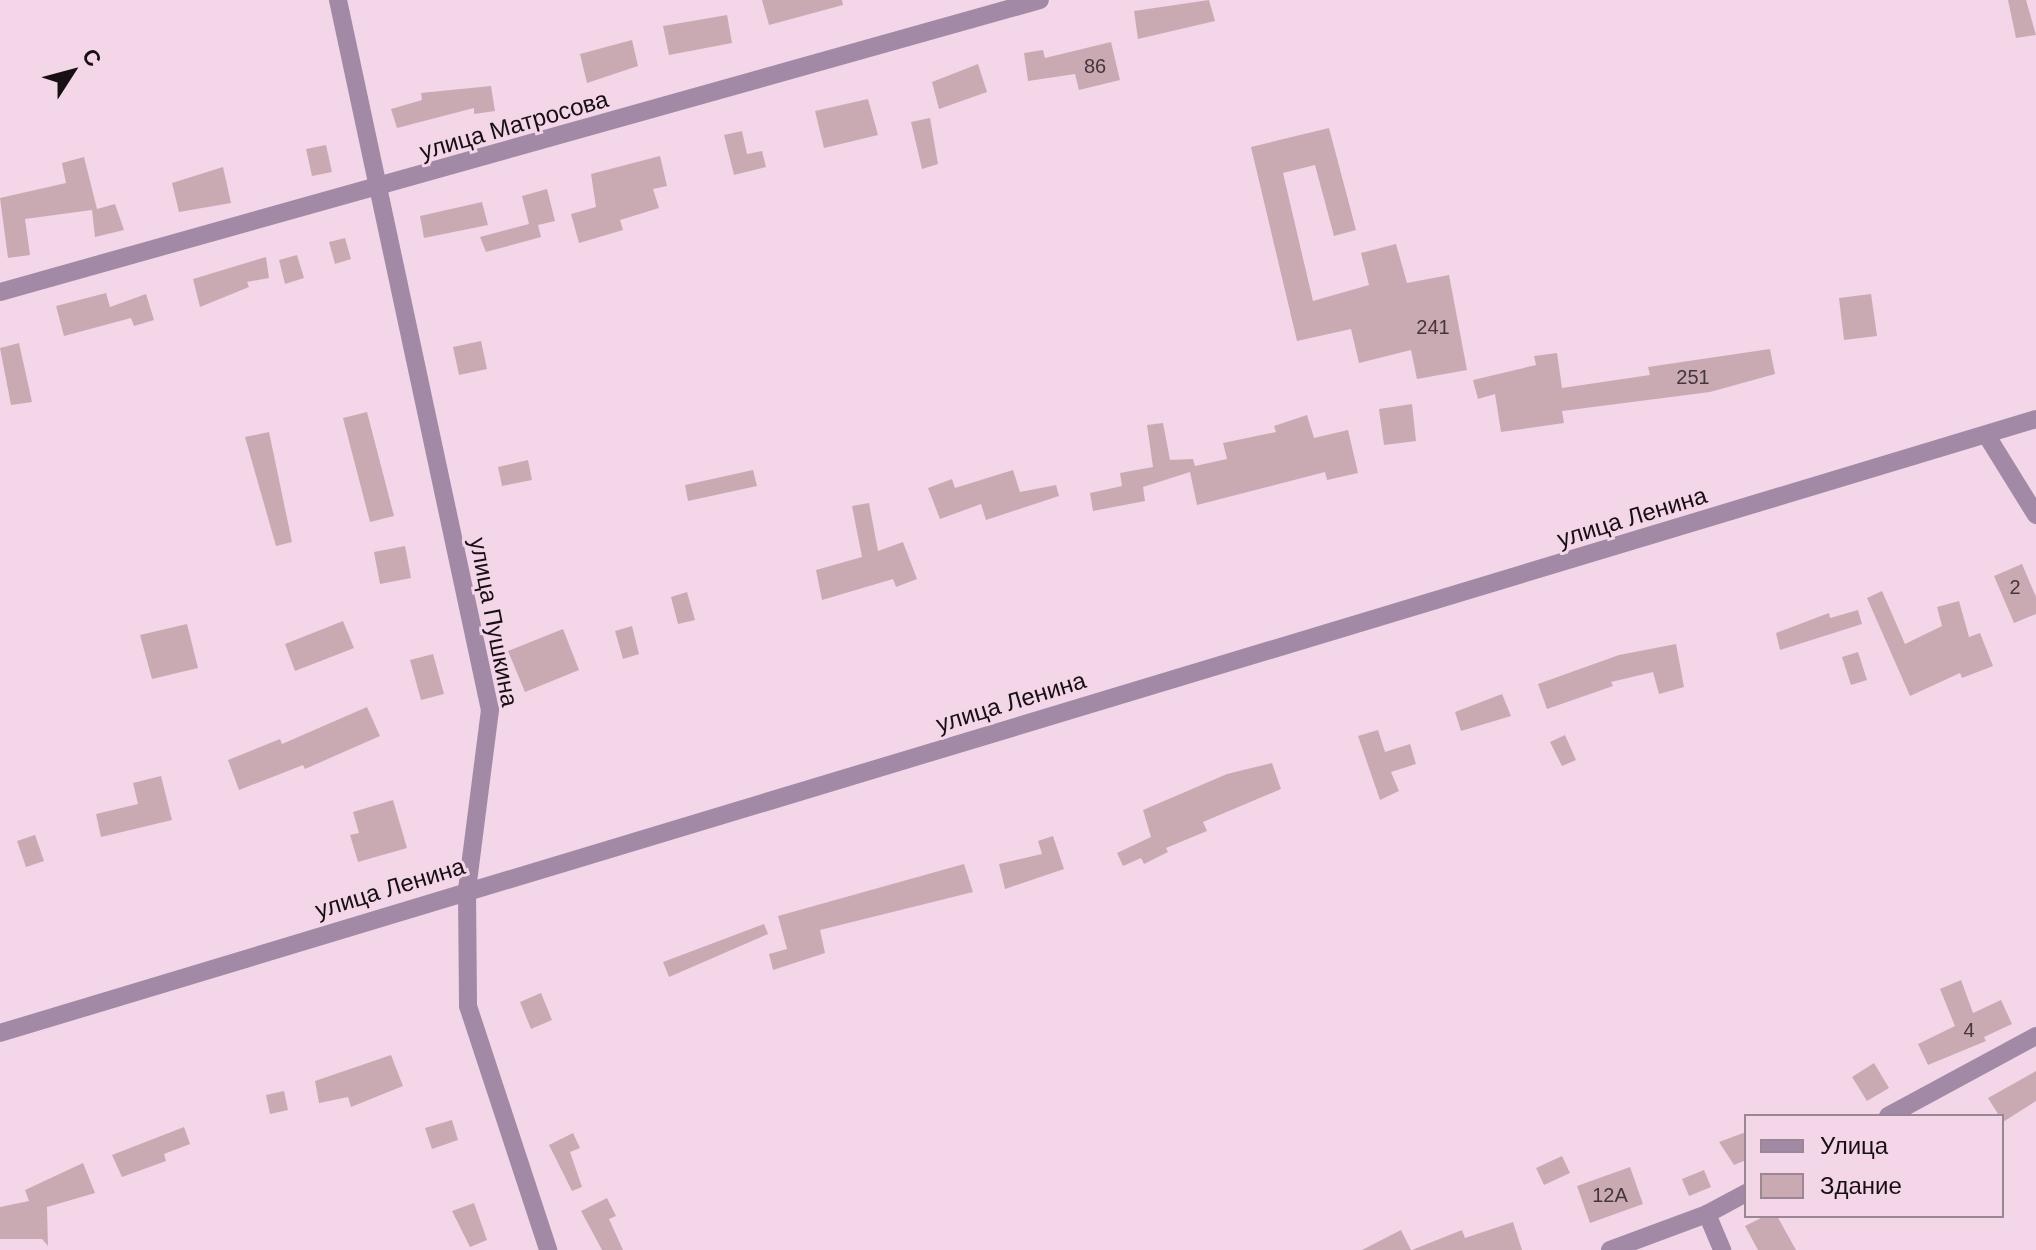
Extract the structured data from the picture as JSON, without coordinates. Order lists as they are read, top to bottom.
{
  "streets": {
    "street": ["улица Матросова", "улица Ленина", "улица Пушкина"]
  },
  "crossings": [
    ["улица Матросова", "улица Пушкина"],
    ["улица Ленина", "улица Пушкина"]
  ],
  "house_numbers": [
    "86",
    "241",
    "251",
    "2",
    "4",
    "12А"
  ],
  "legend": ["Улица", "Здание"],
  "north": "top right"
}
